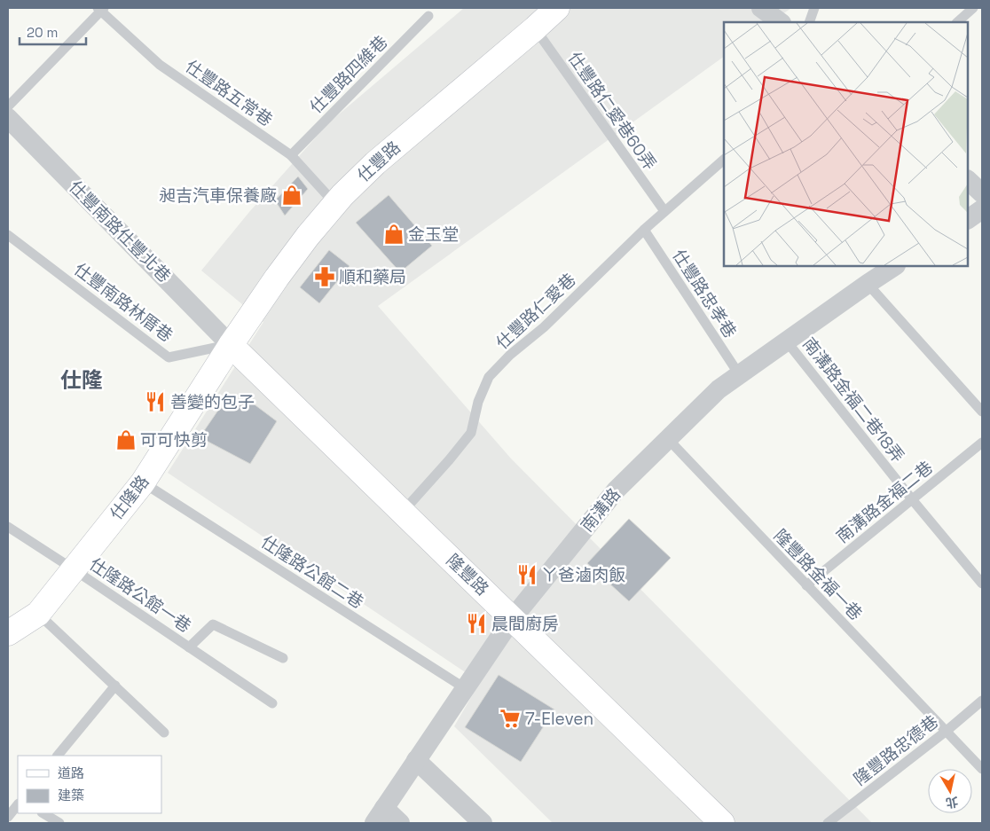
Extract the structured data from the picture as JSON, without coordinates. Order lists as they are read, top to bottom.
{
  "streets": {
    "street": [
      "仕豐路",
      "仕豐南路仕豐北巷",
      "仕隆路",
      "南溝路",
      "隆豐路"
    ],
    "lane": [
      "仕豐路四維巷",
      "仕豐路五常巷",
      "仕豐路仁愛巷60弄",
      "仕豐路忠孝巷",
      "仕豐南路林厝巷",
      "仕豐路仁愛巷",
      "南溝路金福二巷18弄",
      "南溝路金福二巷",
      "仕隆路公館二巷",
      "隆豐路金福一巷",
      "仕隆路公館一巷",
      "隆豐路忠德巷"
    ]
  },
  "crossings": [
    ["仕豐路四維巷", "仕豐路五常巷"],
    ["仕豐路五常巷", "仕豐路"],
    ["仕豐路仁愛巷60弄", "仕豐路"],
    ["仕豐路仁愛巷60弄", "仕豐路仁愛巷"],
    ["仕豐路", "仕豐南路仕豐北巷"],
    ["仕豐路", "仕豐南路林厝巷"],
    ["仕豐路", "仕隆路"],
    ["仕豐路", "隆豐路"],
    ["仕豐南路仕豐北巷", "仕豐南路林厝巷"],
    ["仕豐南路仕豐北巷", "仕隆路"],
    ["仕豐南路仕豐北巷", "隆豐路"],
    ["仕豐路忠孝巷", "仕豐路仁愛巷"],
    ["仕豐路忠孝巷", "南溝路"],
    ["仕豐南路林厝巷", "仕隆路"],
    ["仕豐南路林厝巷", "隆豐路"],
    ["仕豐路仁愛巷", "隆豐路"],
    ["南溝路金福二巷18弄", "南溝路金福二巷"],
    ["南溝路金福二巷18弄", "南溝路"],
    ["仕隆路", "仕隆路公館二巷"],
    ["仕隆路", "隆豐路"],
    ["仕隆路", "仕隆路公館一巷"],
    ["南溝路金福二巷", "隆豐路金福一巷"],
    ["南溝路", "仕隆路公館二巷"],
    ["南溝路", "隆豐路"],
    ["南溝路", "隆豐路金福一巷"],
    ["隆豐路金福一巷", "隆豐路忠德巷"]
  ],
  "districts": ["仕隆"],
  "places": {
    "shop": ["昶吉汽車保養廠", "金玉堂", "可可快剪"],
    "pharmacy": ["順和藥局"],
    "restaurant": ["善變的包子", "ㄚ爸滷肉飯", "晨間廚房"],
    "supermarket": ["7-Eleven"]
  },
  "legend": ["道路", "建築"],
  "scale_bar": "20 m",
  "north": "bottom"
}
